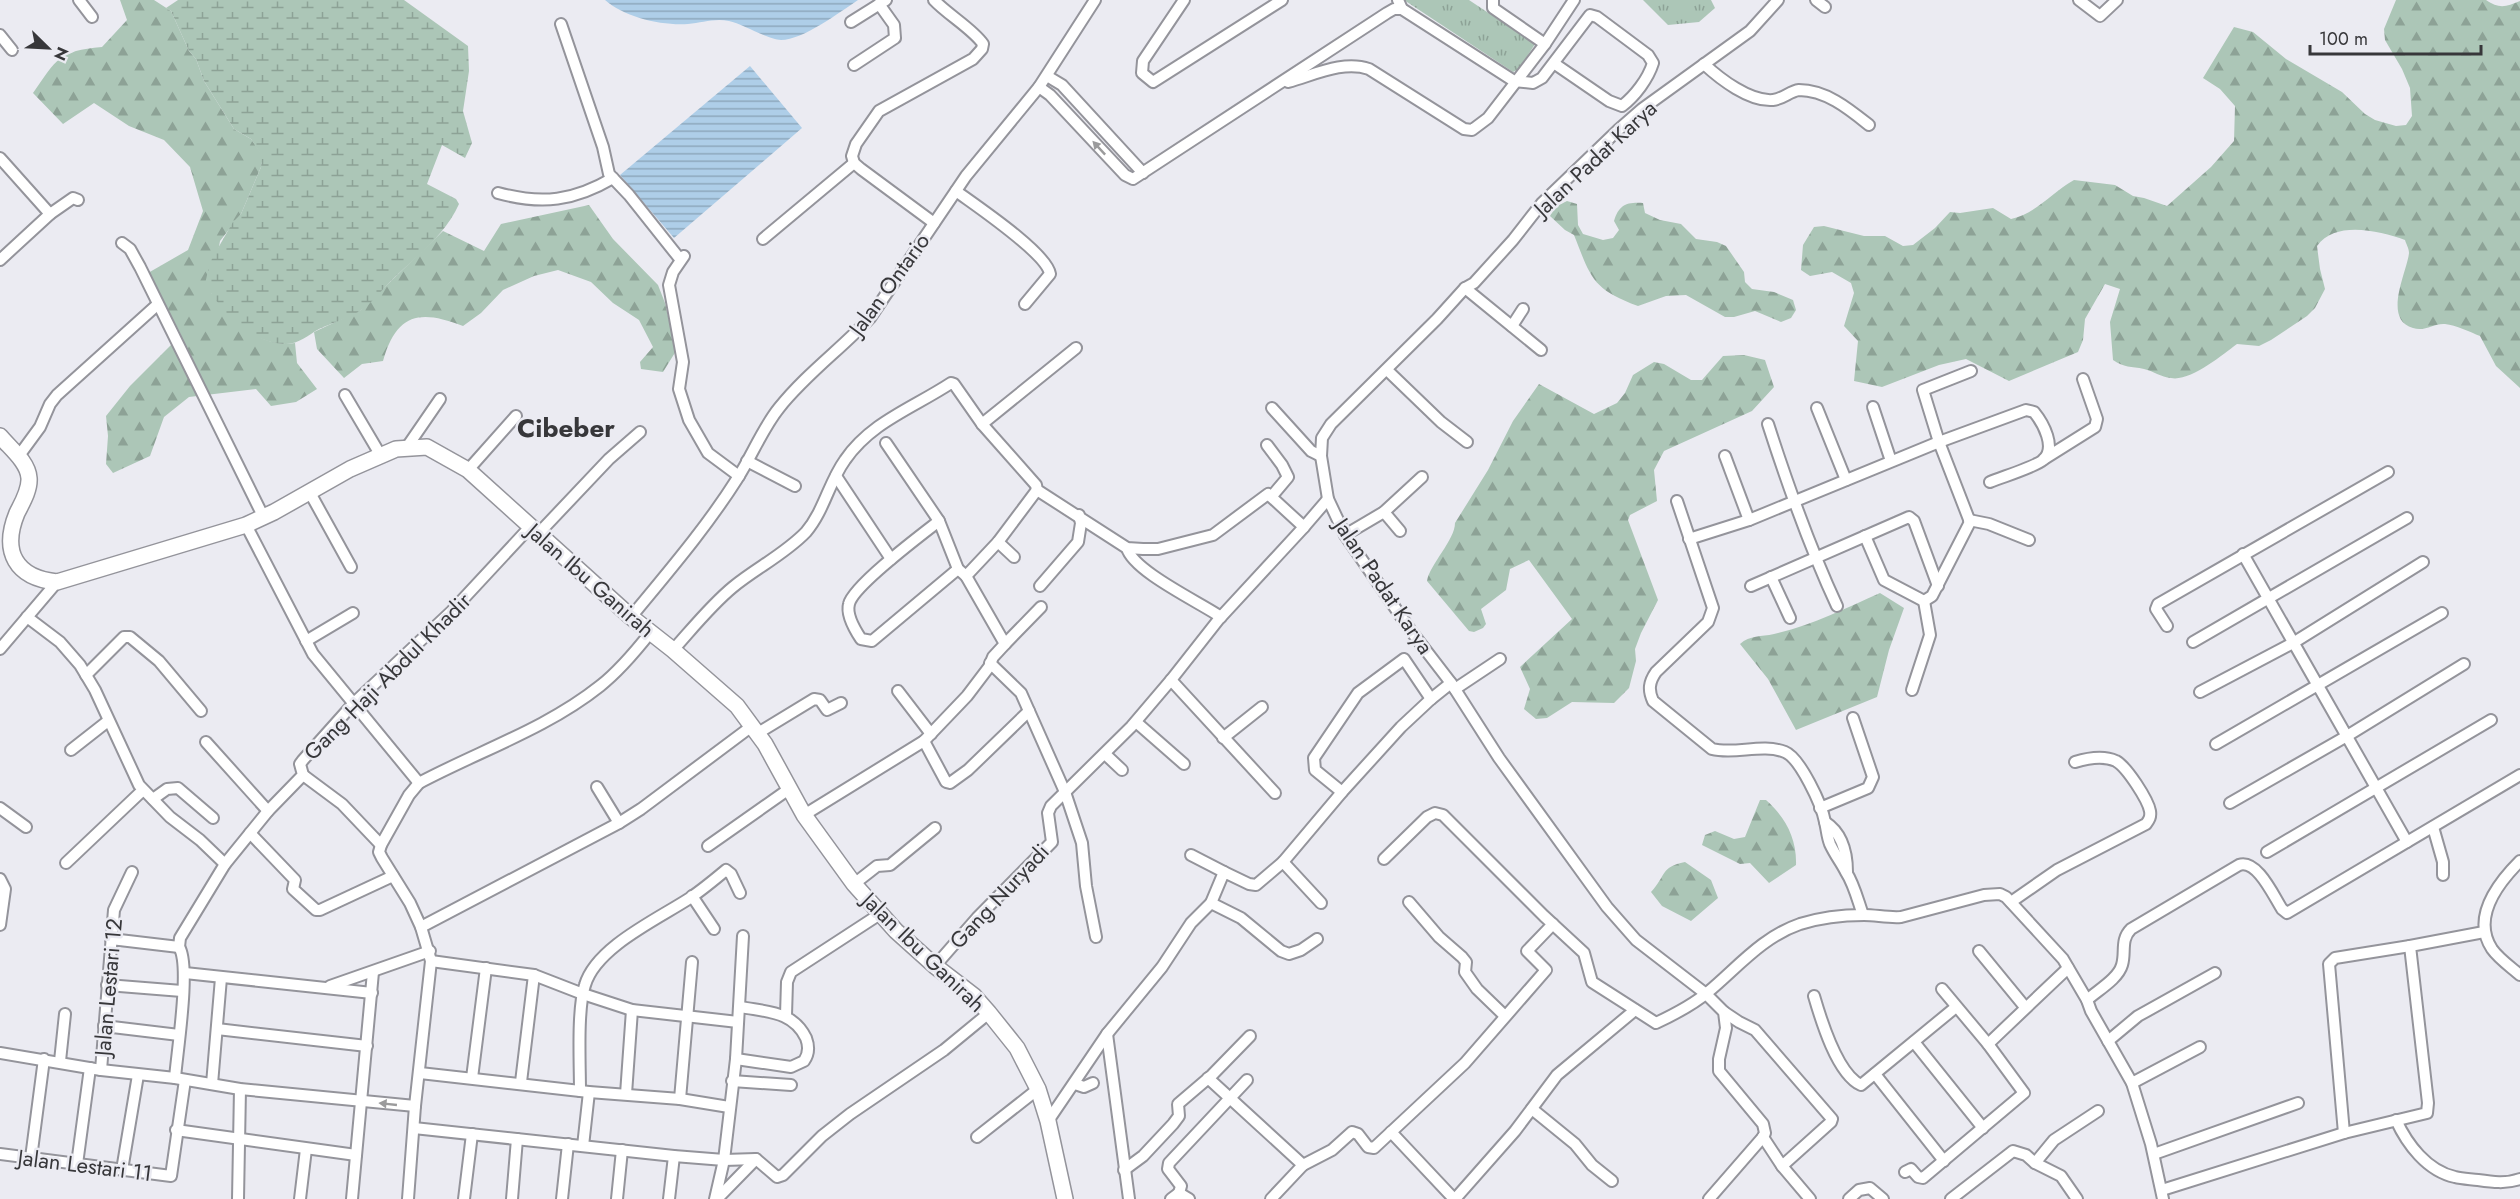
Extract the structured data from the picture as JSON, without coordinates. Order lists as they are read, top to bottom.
{
  "streets": {
    "main road": ["Jalan Ibu Ganirah"],
    "street": [
      "Jalan Padat Karya",
      "Jalan Ontario",
      "Gang Haji Abdul Khadir",
      "Gang Nuryadi",
      "Jalan Lestari 12",
      "Jalan Lestari 11"
    ]
  },
  "crossings": [
    ["Jalan Padat Karya", "Gang Nuryadi"],
    ["Jalan Ontario", "Jalan Ibu Ganirah"],
    ["Jalan Ibu Ganirah", "Gang Haji Abdul Khadir"],
    ["Jalan Ibu Ganirah", "Gang Nuryadi"]
  ],
  "districts": ["Cibeber"],
  "scale_bar": "100 m",
  "north": "bottom right"
}
